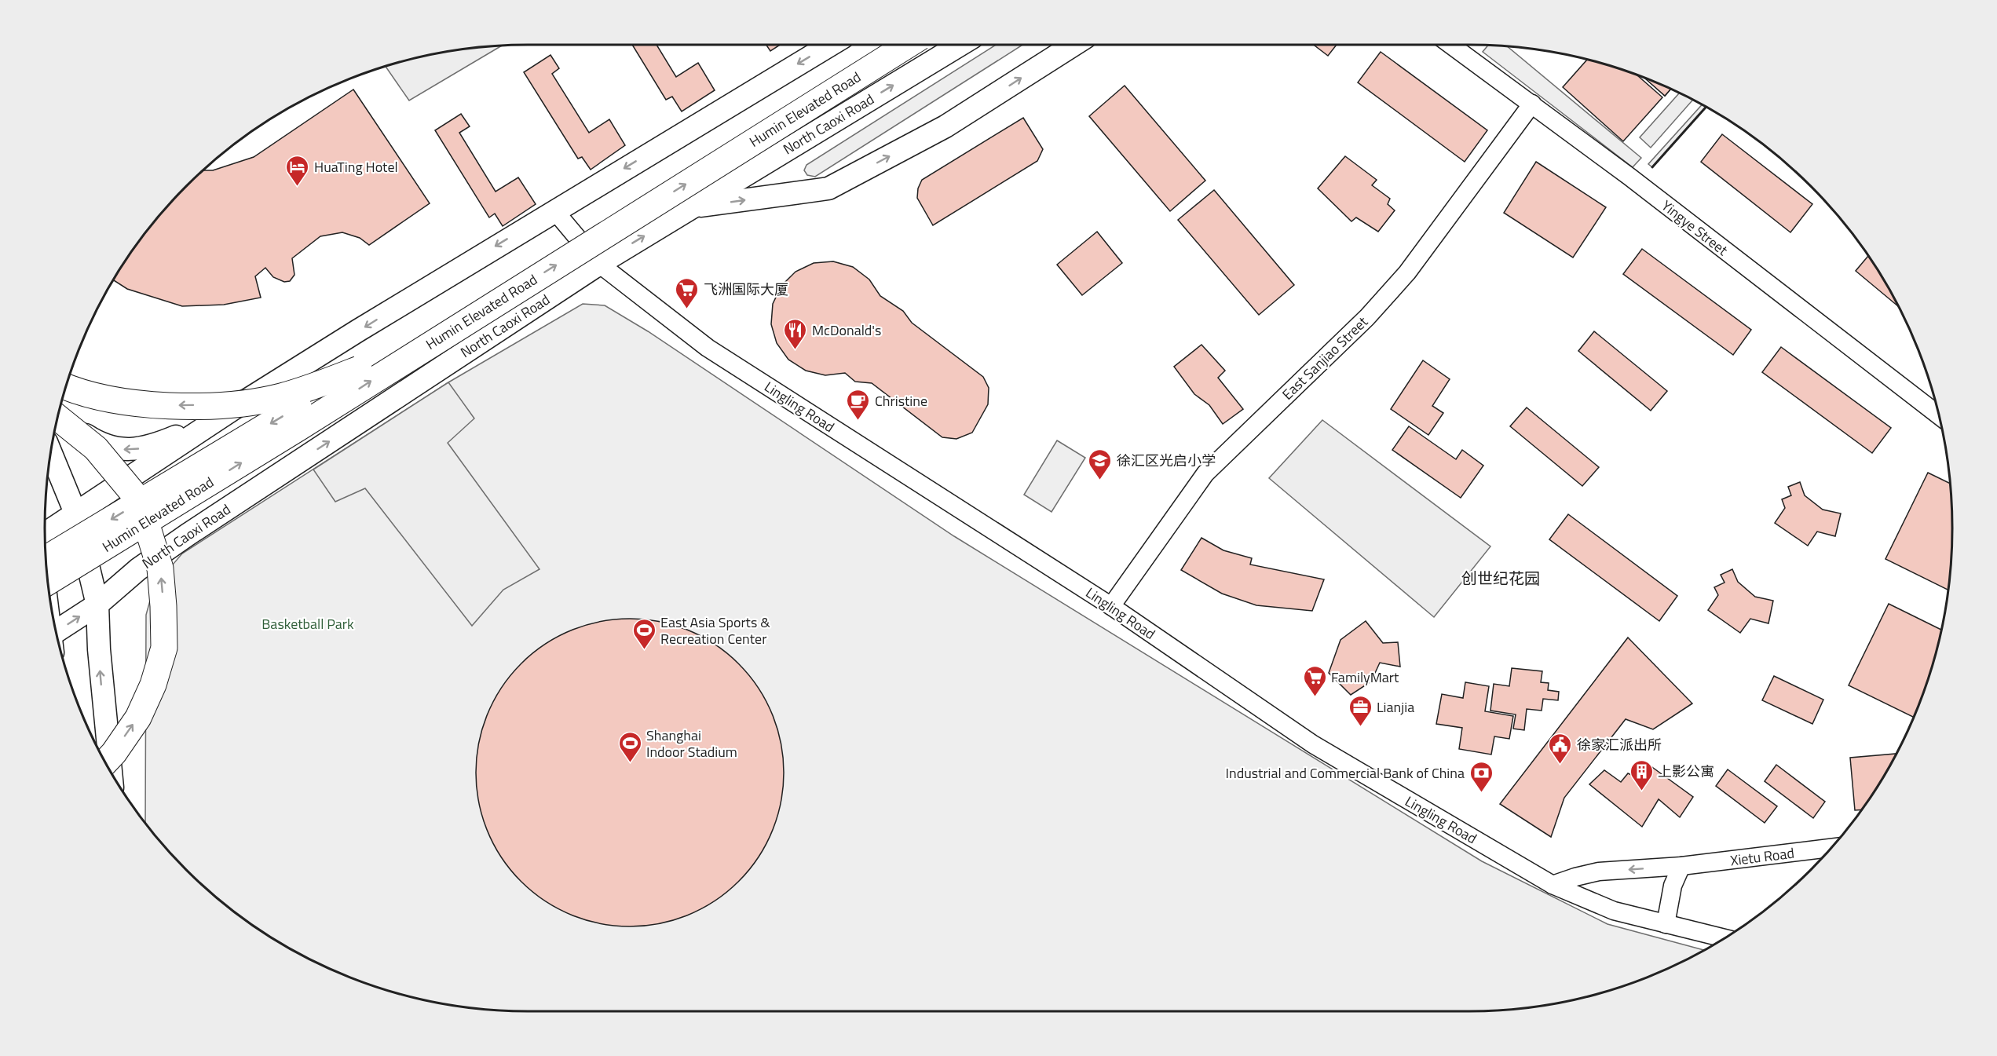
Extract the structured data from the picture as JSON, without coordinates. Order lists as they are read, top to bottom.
{
  "streets": {
    "highway": ["Humin Elevated Road"],
    "main road": ["North Caoxi Road"],
    "street": [
      "Yingye Street",
      "East Sanjiao Street",
      "Lingling Road",
      "Xietu Road"
    ]
  },
  "crossings": [
    ["North Caoxi Road", "Lingling Road"],
    ["Yingye Street", "East Sanjiao Street"],
    ["East Sanjiao Street", "Lingling Road"],
    ["Lingling Road", "Xietu Road"]
  ],
  "one_way": ["Xietu Road"],
  "districts": ["创世纪花园"],
  "parks": ["Basketball Park"],
  "places": {
    "hotel": ["HuaTing Hotel"],
    "supermarket": ["飞洲国际大厦", "FamilyMart"],
    "restaurant": ["McDonald's"],
    "cafe": ["Christine"],
    "school or university": ["徐汇区光启小学"],
    "sports": ["East Asia Sports & Recreation Center", "Shanghai Indoor Stadium"],
    "office": ["Lianjia"],
    "public building": ["徐家汇派出所"],
    "building": ["上影公寓"],
    "bank": ["Industrial and Commercial Bank of China"]
  }
}
